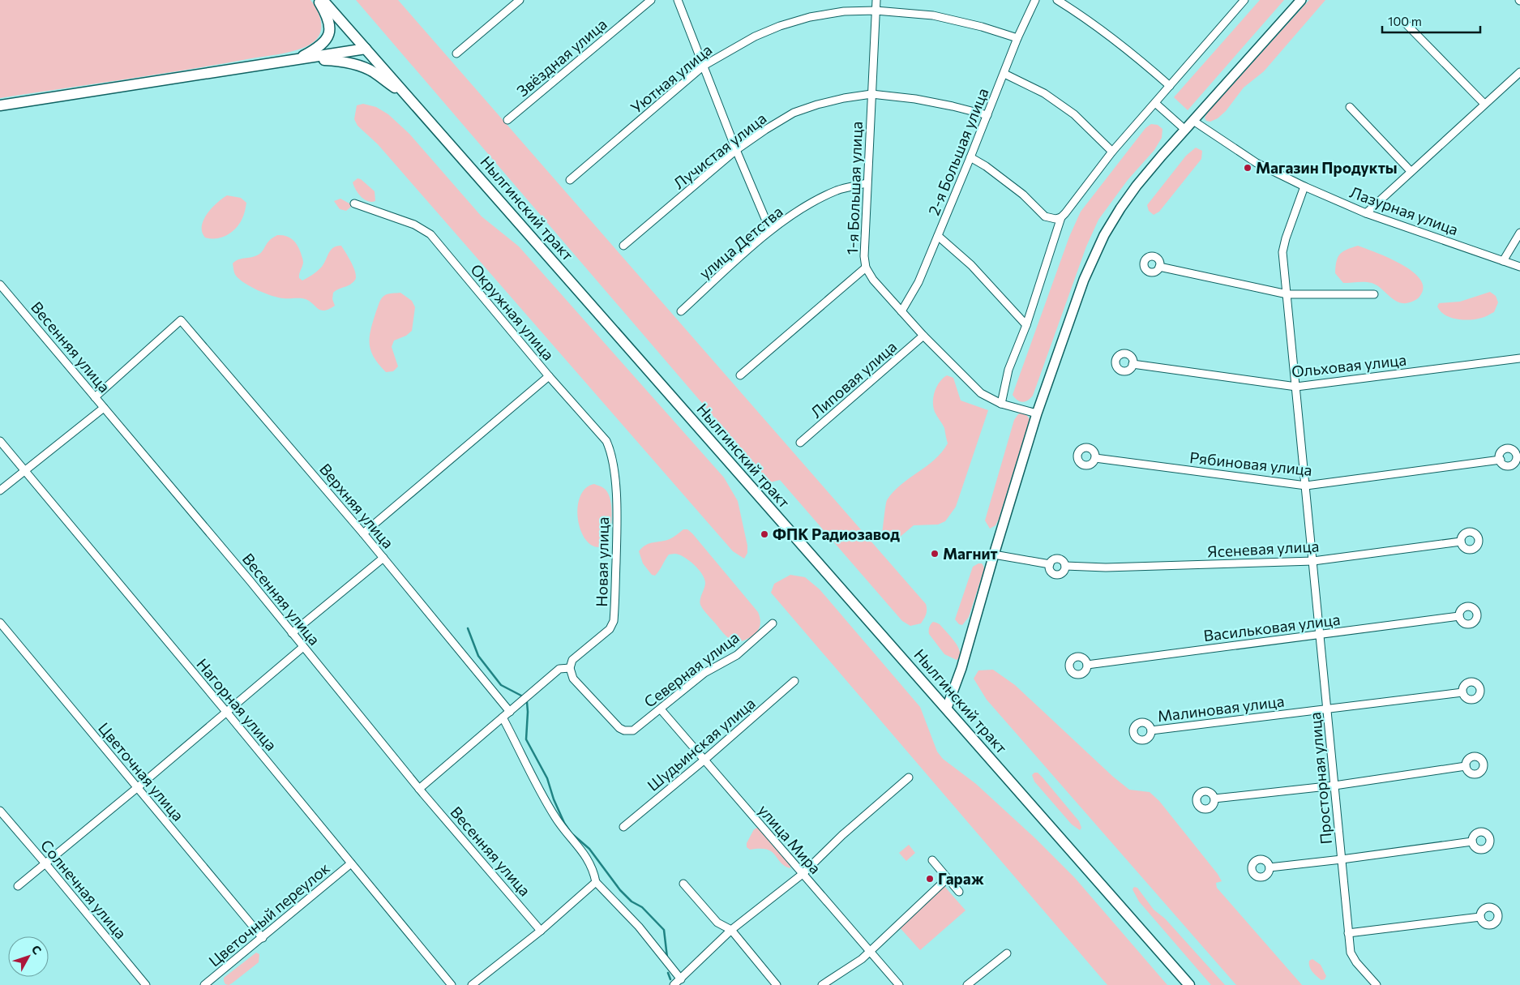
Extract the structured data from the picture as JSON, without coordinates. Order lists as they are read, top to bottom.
{
  "streets": {
    "main road": ["Нылгинский тракт"],
    "street": [
      "Звёздная улица",
      "Уютная улица",
      "Лучистая улица",
      "2-я Большая улица",
      "1-я Большая улица",
      "Лазурная улица",
      "улица Детства",
      "Окружная улица",
      "Весенняя улица",
      "Ольховая улица",
      "Липовая улица",
      "Рябиновая улица",
      "Верхняя улица",
      "Ясеневая улица",
      "Новая улица",
      "Васильковая улица",
      "Северная улица",
      "Нагорная улица",
      "Малиновая улица",
      "Шудьинская улица",
      "Цветочная улица",
      "Просторная улица",
      "улица Мира",
      "Солнечная улица",
      "Цветочный переулок"
    ]
  },
  "crossings": [
    ["Уютная улица", "2-я Большая улица"],
    ["Уютная улица", "1-я Большая улица"],
    ["Лучистая улица", "2-я Большая улица"],
    ["Лучистая улица", "1-я Большая улица"],
    ["2-я Большая улица", "1-я Большая улица"],
    ["1-я Большая улица", "улица Детства"],
    ["1-я Большая улица", "Липовая улица"],
    ["Лазурная улица", "Просторная улица"],
    ["Окружная улица", "Верхняя улица"],
    ["Окружная улица", "Новая улица"],
    ["Весенняя улица", "Верхняя улица"],
    ["Ольховая улица", "Просторная улица"],
    ["Рябиновая улица", "Просторная улица"],
    ["Ясеневая улица", "Просторная улица"],
    ["Новая улица", "Северная улица"],
    ["Васильковая улица", "Просторная улица"],
    ["Северная улица", "улица Мира"],
    ["Нагорная улица", "Цветочный переулок"],
    ["Малиновая улица", "Просторная улица"],
    ["Шудьинская улица", "улица Мира"],
    ["Цветочная улица", "Цветочный переулок"]
  ],
  "places": [
    "Магазин Продукты",
    "ФПК Радиозавод",
    "Магнит",
    "Гараж"
  ],
  "scale_bar": "100 m",
  "north": "top right"
}
